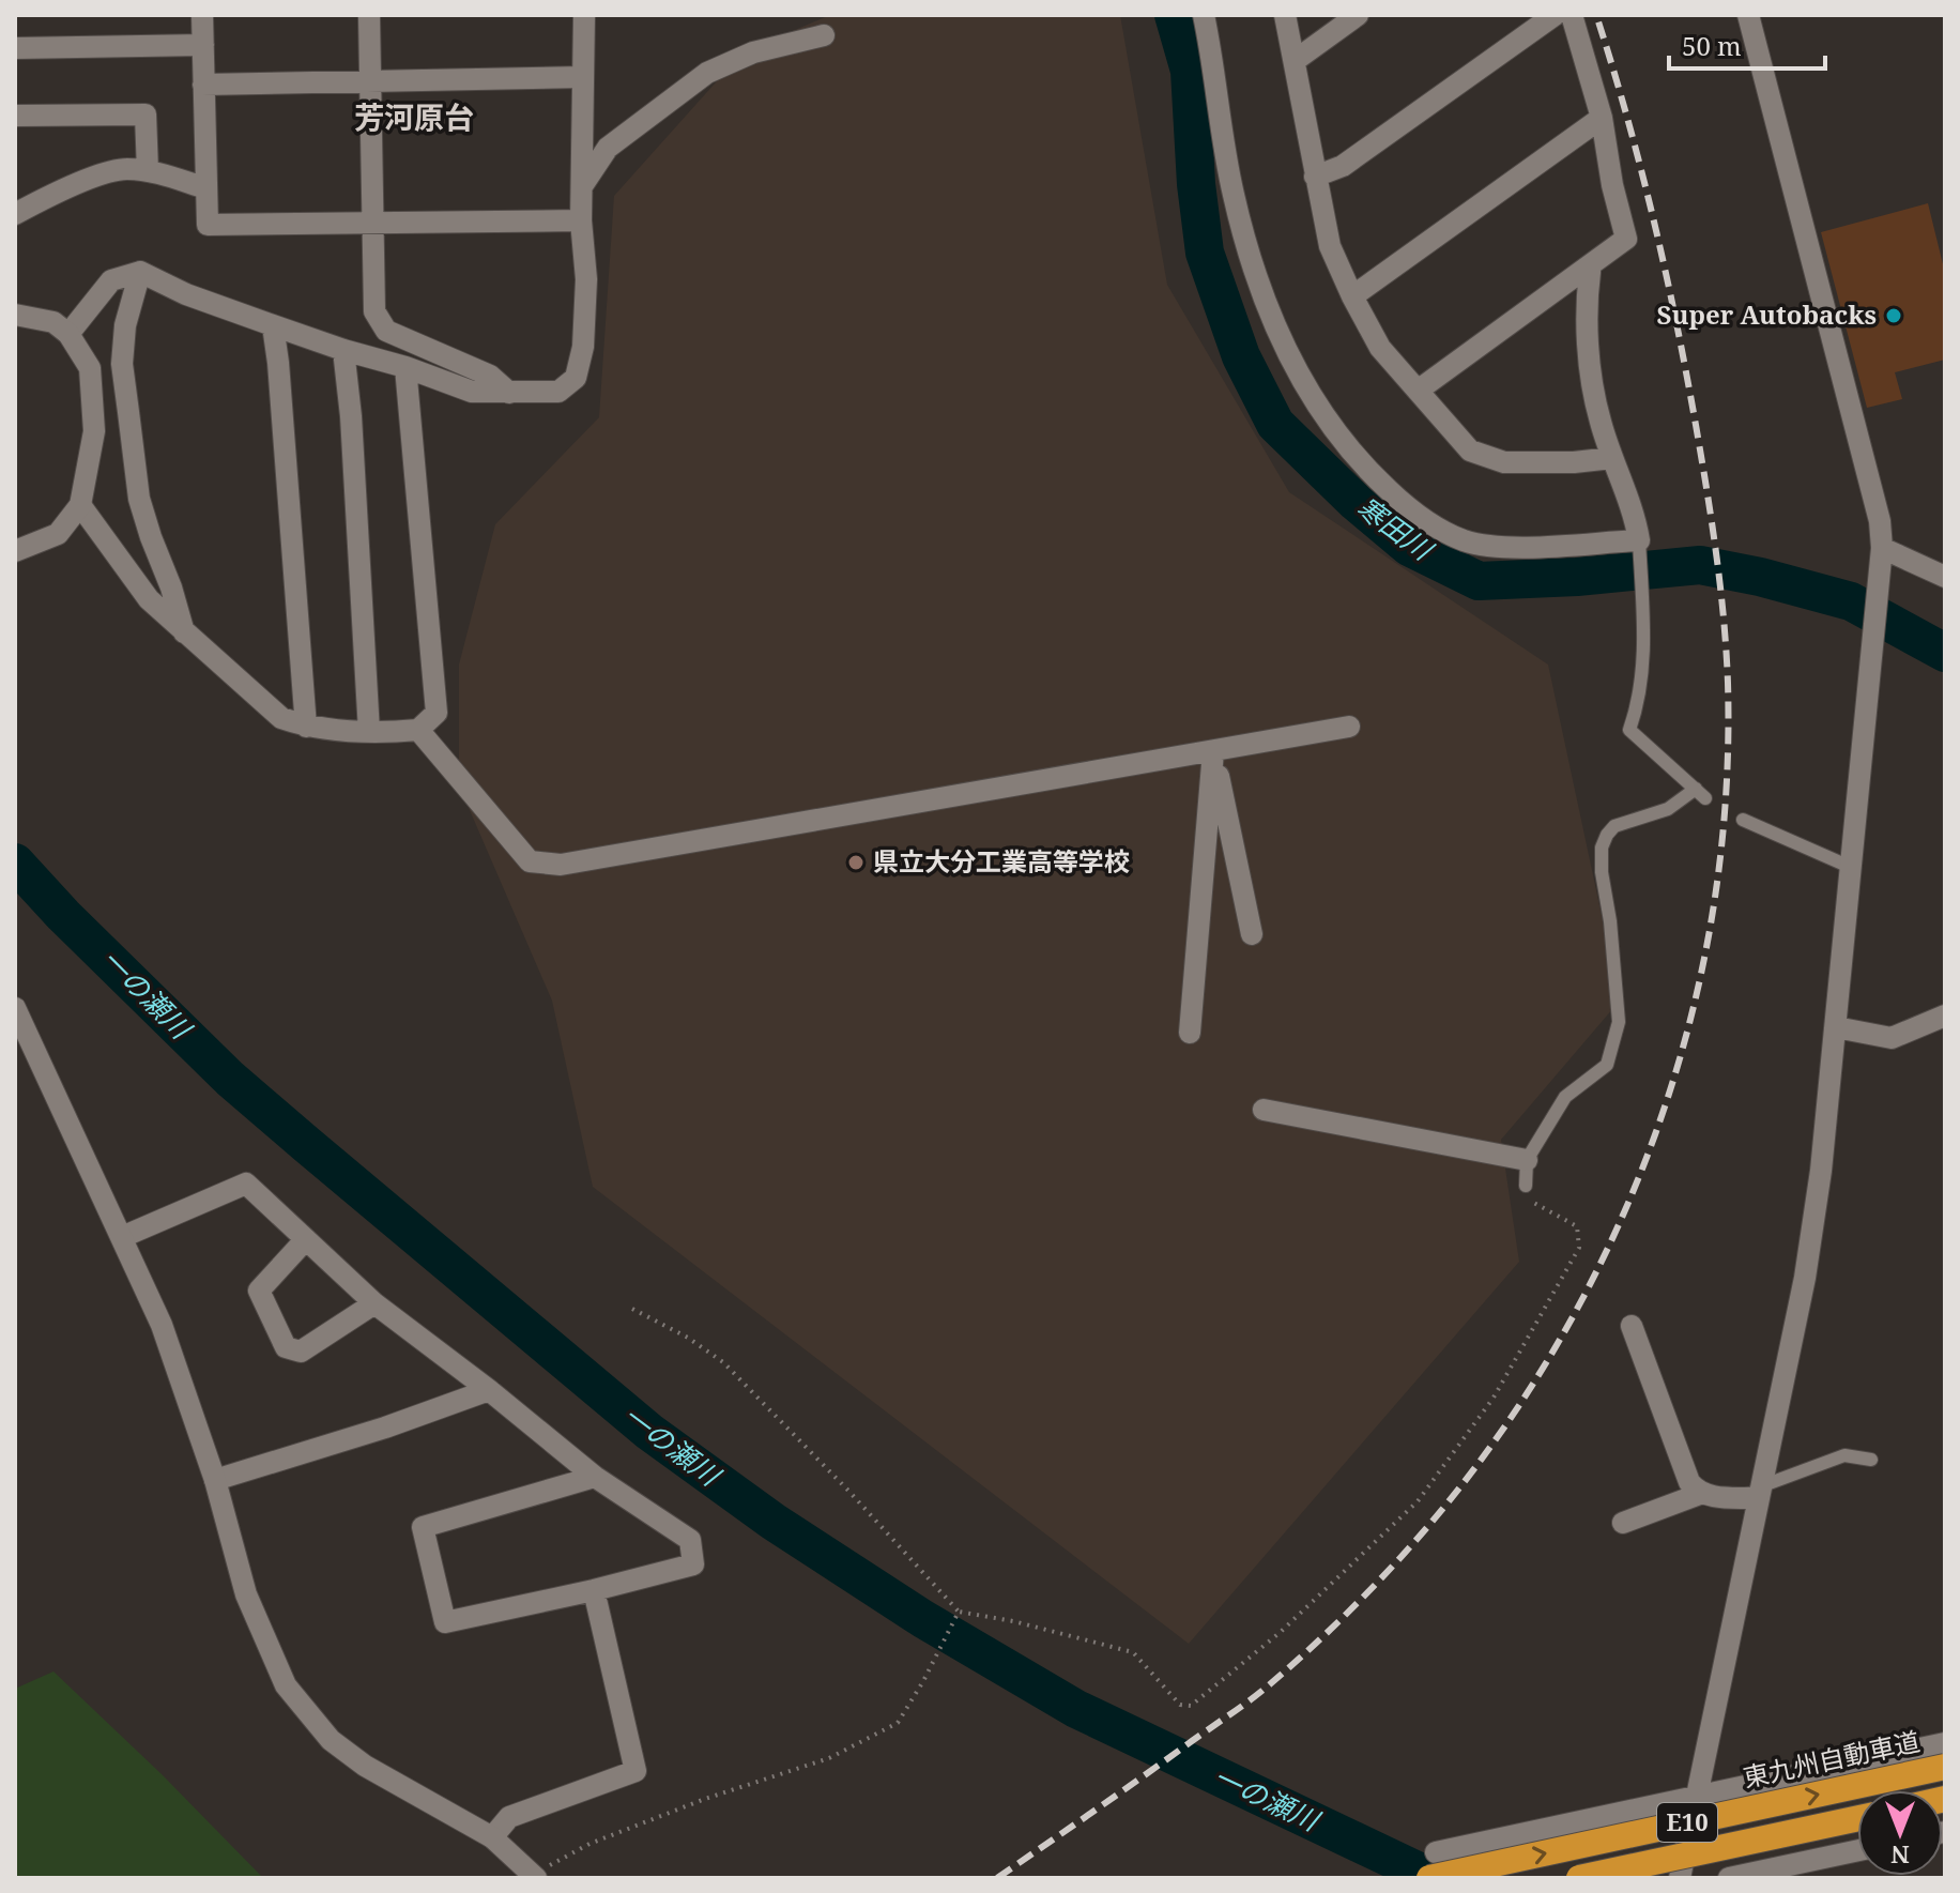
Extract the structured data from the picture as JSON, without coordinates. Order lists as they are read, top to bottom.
{
  "streets": {
    "highway": ["東九州自動車道", "E10"]
  },
  "districts": ["芳河原台"],
  "water": ["寒田川", "一の瀬川"],
  "places": ["Super Autobacks", "県立大分工業高等学校"],
  "scale_bar": "50 m",
  "north": "bottom"
}
